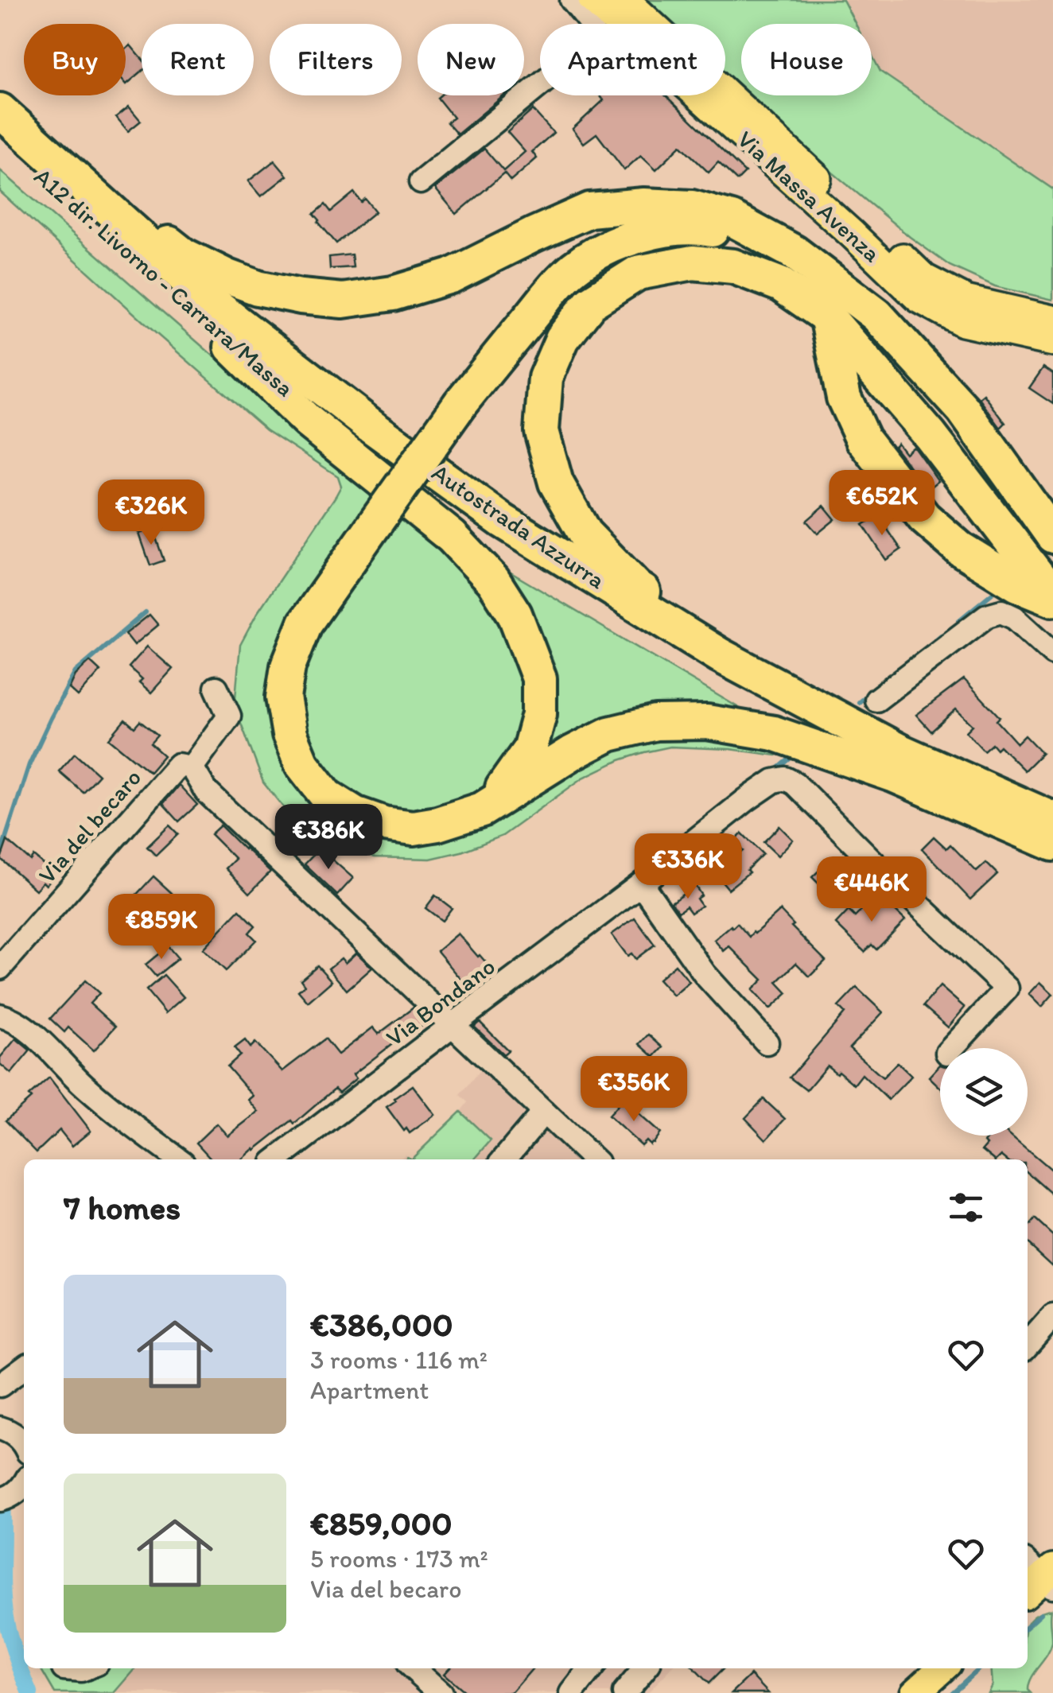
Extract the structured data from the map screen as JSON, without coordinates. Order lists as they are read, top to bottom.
{
  "streets": {
    "highway": ["A12 dir. Livorno - Carrara/Massa", "Autostrada Azzurra"],
    "main road": ["Via Massa Avenza"],
    "street": ["Via del becaro", "Via Bondano"]
  },
  "page": {
    "chip": [
      "Buy",
      "Rent",
      "Filters",
      "New",
      "Apartment",
      "House"
    ],
    "price": [
      "€652K",
      "€326K",
      "€386K",
      "€336K",
      "€446K",
      "€859K",
      "€356K"
    ],
    "heading": "7 homes",
    "list": [
      {
        "name": "€386,000",
        "note": "3 rooms · 116 m² · Apartment"
      },
      {
        "name": "€859,000",
        "note": "5 rooms · 173 m² · Via del becaro"
      }
    ]
  }
}
